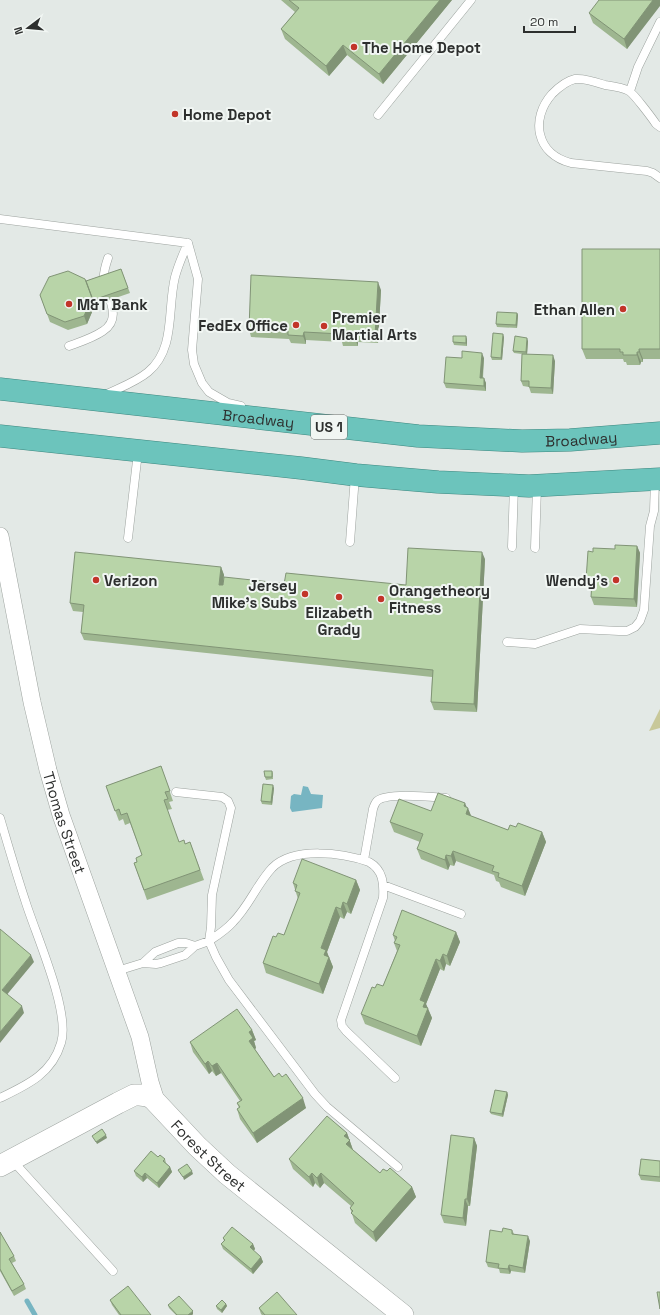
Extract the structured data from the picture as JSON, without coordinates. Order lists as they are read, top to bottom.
{
  "streets": {
    "highway": ["Broadway", "US 1"],
    "street": ["Thomas Street", "Forest Street"]
  },
  "crossings": [
    ["Thomas Street", "Forest Street"]
  ],
  "places": [
    "The Home Depot",
    "Home Depot",
    "M&T Bank",
    "Ethan Allen",
    "FedEx Office",
    "Premier Martial Arts",
    "Verizon",
    "Wendy's",
    "Jersey Mike's Subs",
    "Elizabeth Grady",
    "Orangetheory Fitness"
  ],
  "scale_bar": "20 m",
  "north": "left"
}
